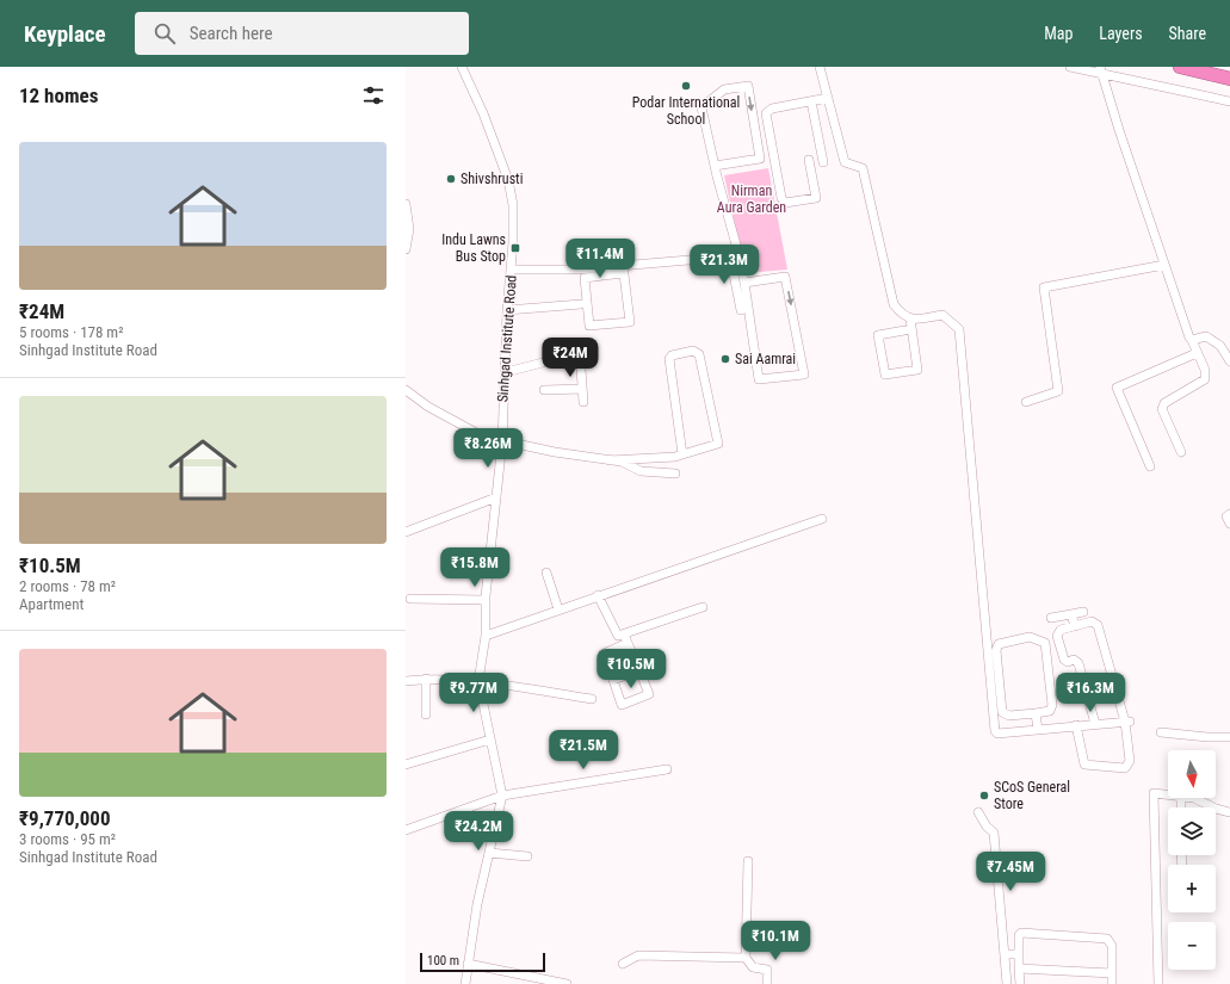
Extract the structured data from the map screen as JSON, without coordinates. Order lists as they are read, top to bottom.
{
  "streets": {
    "street": ["Sinhgad Institute Road"]
  },
  "parks": ["Nirman Aura Garden"],
  "places": {
    "other": [
      "Podar International School",
      "Shivshrusti",
      "Sai Aamrai",
      "SCoS General Store"
    ],
    "transit": ["Indu Lawns Bus Stop"]
  },
  "scale_bar": "100 m",
  "north": "bottom",
  "page": {
    "header": "Keyplace",
    "search": "Search here",
    "nav": ["Map", "Layers", "Share"],
    "heading": "12 homes",
    "list": [
      {
        "name": "₹24M",
        "note": "5 rooms · 178 m² · Sinhgad Institute Road"
      },
      {
        "name": "₹10.5M",
        "note": "2 rooms · 78 m² · Apartment"
      },
      {
        "name": "₹9,770,000",
        "note": "3 rooms · 95 m² · Sinhgad Institute Road"
      }
    ],
    "price": [
      "₹11.4M",
      "₹21.3M",
      "₹24M",
      "₹8.26M",
      "₹15.8M",
      "₹10.5M",
      "₹9.77M",
      "₹16.3M",
      "₹21.5M",
      "₹24.2M",
      "₹7.45M",
      "₹10.1M"
    ],
    "map_buttons": ["+", "−"],
    "scale": "100 m"
  }
}
